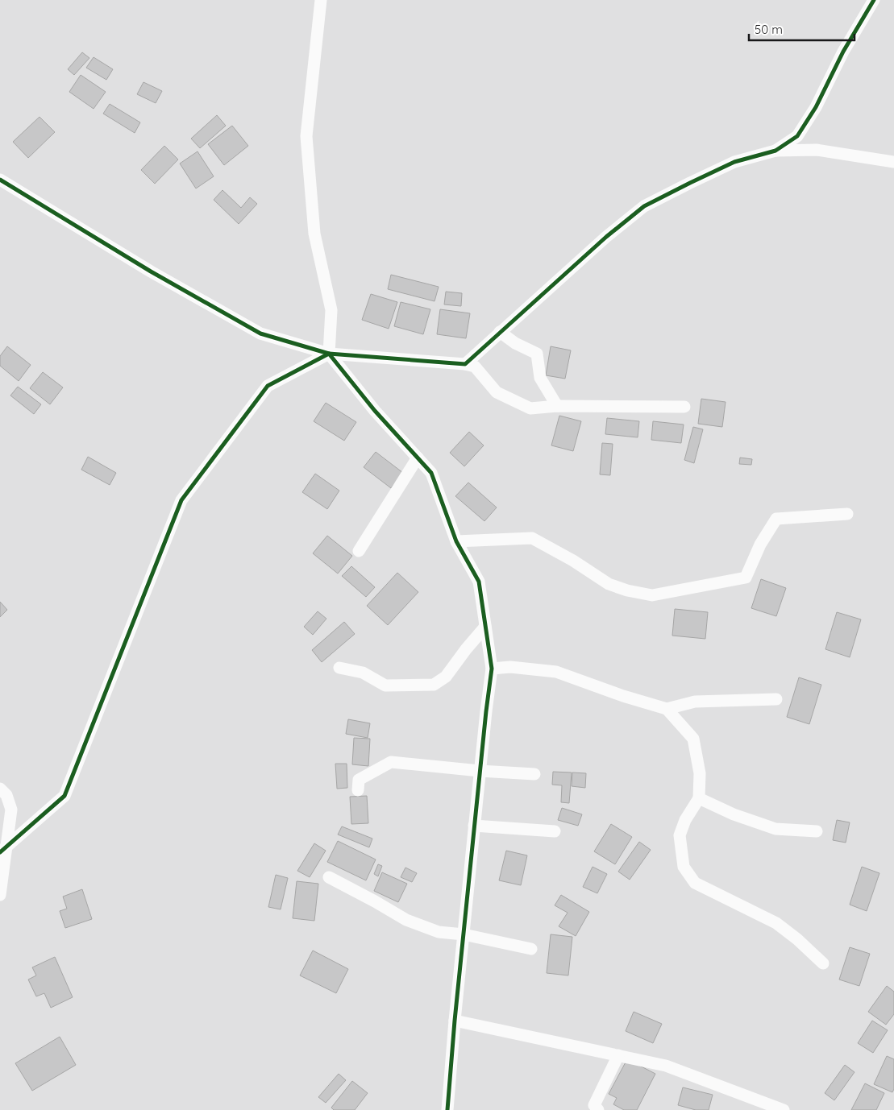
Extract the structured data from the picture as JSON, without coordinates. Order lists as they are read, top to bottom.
{
  "scale_bar": "50 m"
}
